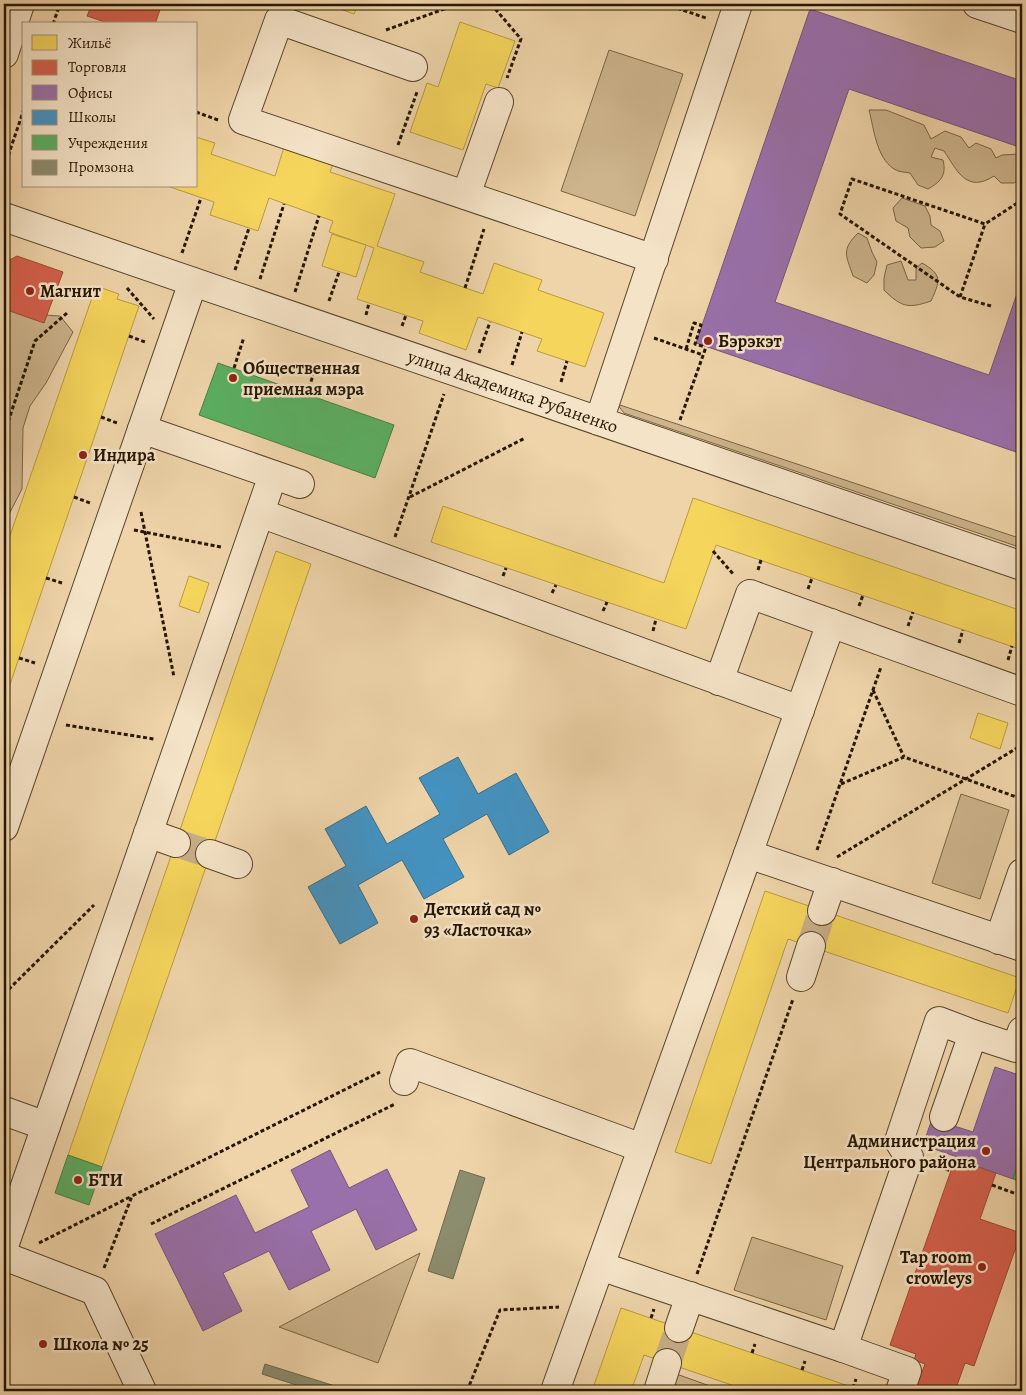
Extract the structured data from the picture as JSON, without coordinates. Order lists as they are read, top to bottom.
{
  "streets": {
    "street": ["улица Академика Рубаненко"]
  },
  "places": [
    "Магнит",
    "Бэрэкэт",
    "Общественная приемная мэра",
    "Индира",
    "Детский сад № 93 «Ласточка»",
    "Администрация Центрального района",
    "БТИ",
    "Tap room сrowleys",
    "Школа № 25"
  ],
  "legend": [
    "Жильё",
    "Торговля",
    "Офисы",
    "Школы",
    "Учреждения",
    "Промзона"
  ]
}
